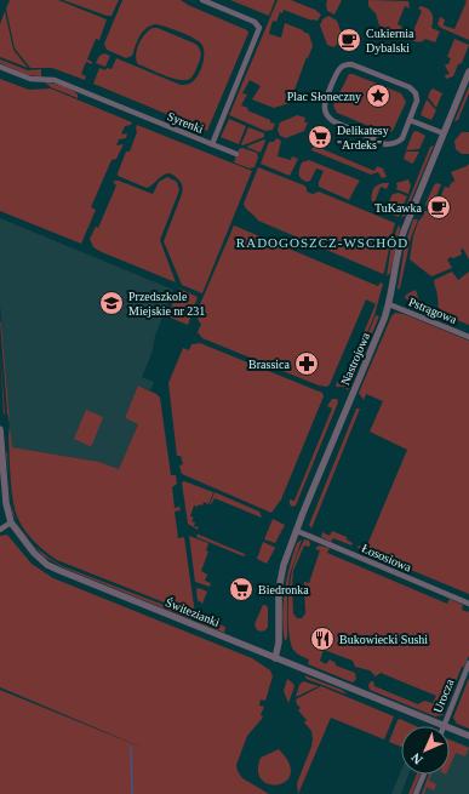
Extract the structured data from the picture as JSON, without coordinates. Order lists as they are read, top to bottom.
{
  "streets": {
    "street": [
      "Syrenki",
      "Pstrągowa",
      "Nastrojowa",
      "Łososiowa",
      "Świtezianki",
      "Urocza"
    ]
  },
  "crossings": [
    ["Pstrągowa", "Nastrojowa"],
    ["Nastrojowa", "Łososiowa"],
    ["Nastrojowa", "Świtezianki"],
    ["Świtezianki", "Urocza"]
  ],
  "districts": ["RADOGOSZCZ-WSCHÓD"],
  "places": {
    "cafe": ["Cukiernia Dybalski", "TuKawka"],
    "place": ["Plac Słoneczny"],
    "supermarket": ["Delikatesy \"Ardeks\"", "Biedronka"],
    "school or university": ["Przedszkole Miejskie nr 231"],
    "pharmacy": ["Brassica"],
    "restaurant": ["Bukowiecki Sushi"]
  },
  "north": "bottom left"
}
